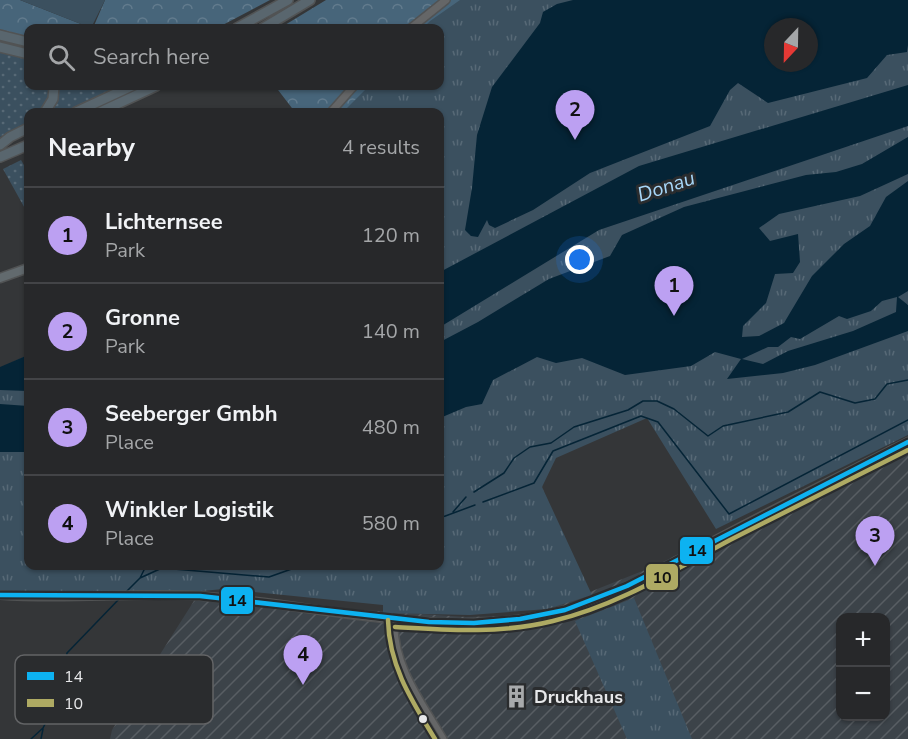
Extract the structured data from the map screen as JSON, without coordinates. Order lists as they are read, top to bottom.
{
  "water": ["Donau"],
  "places": {
    "building": ["Druckhaus"]
  },
  "lines": ["transit line 14", "transit line 10"],
  "legend": ["14", "10"],
  "north": "bottom",
  "page": {
    "search": "Search here",
    "pins": [
      "2",
      "1",
      "3",
      "4"
    ],
    "heading": ["Nearby", "4 results"],
    "list": [
      {
        "mark": "1",
        "name": "Lichternsee",
        "note": "Park",
        "value": "120 m"
      },
      {
        "mark": "2",
        "name": "Gronne",
        "note": "Park",
        "value": "140 m"
      },
      {
        "mark": "3",
        "name": "Seeberger Gmbh",
        "note": "Place",
        "value": "480 m"
      },
      {
        "mark": "4",
        "name": "Winkler Logistik",
        "note": "Place",
        "value": "580 m"
      }
    ],
    "map_buttons": ["+", "−"]
  }
}
